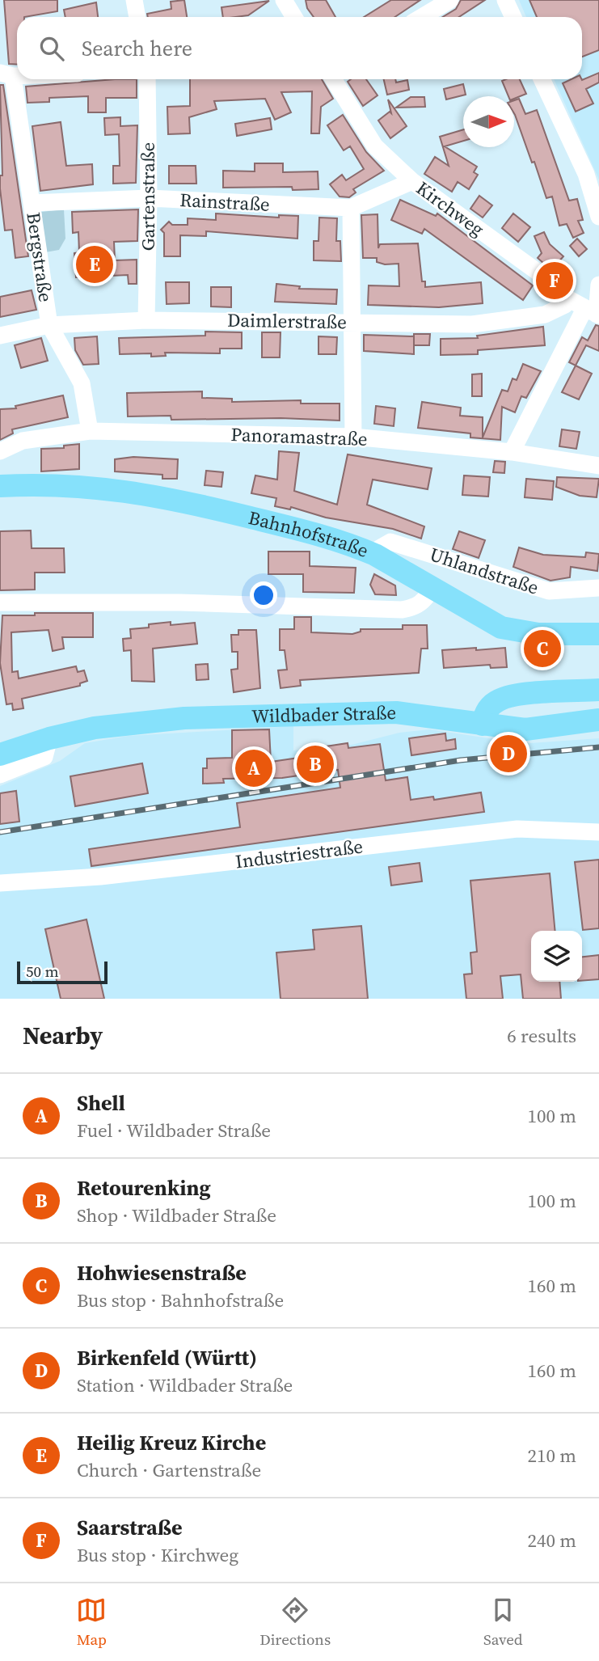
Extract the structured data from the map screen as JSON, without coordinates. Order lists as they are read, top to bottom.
{
  "streets": {
    "main road": ["Bahnhofstraße", "Wildbader Straße"],
    "street": [
      "Gartenstraße",
      "Rainstraße",
      "Kirchweg",
      "Bergstraße",
      "Daimlerstraße",
      "Panoramastraße",
      "Uhlandstraße",
      "Industriestraße"
    ]
  },
  "crossings": [
    ["Gartenstraße", "Rainstraße"],
    ["Gartenstraße", "Daimlerstraße"],
    ["Rainstraße", "Kirchweg"],
    ["Rainstraße", "Bergstraße"],
    ["Kirchweg", "Daimlerstraße"],
    ["Bergstraße", "Daimlerstraße"],
    ["Bergstraße", "Panoramastraße"],
    ["Bahnhofstraße", "Uhlandstraße"]
  ],
  "scale_bar": "50 m",
  "north": "right",
  "page": {
    "search": "Search here",
    "pins": [
      "E",
      "F",
      "C",
      "D",
      "B",
      "A"
    ],
    "scale": "50 m",
    "heading": ["Nearby", "6 results"],
    "list": [
      {
        "mark": "A",
        "name": "Shell",
        "note": "Fuel · Wildbader Straße",
        "value": "100 m"
      },
      {
        "mark": "B",
        "name": "Retourenking",
        "note": "Shop · Wildbader Straße",
        "value": "100 m"
      },
      {
        "mark": "C",
        "name": "Hohwiesenstraße",
        "note": "Bus stop · Bahnhofstraße",
        "value": "160 m"
      },
      {
        "mark": "D",
        "name": "Birkenfeld (Württ)",
        "note": "Station · Wildbader Straße",
        "value": "160 m"
      },
      {
        "mark": "E",
        "name": "Heilig Kreuz Kirche",
        "note": "Church · Gartenstraße",
        "value": "210 m"
      },
      {
        "mark": "F",
        "name": "Saarstraße",
        "note": "Bus stop · Kirchweg",
        "value": "240 m"
      }
    ],
    "nav": ["Map", "Directions", "Saved"]
  }
}
